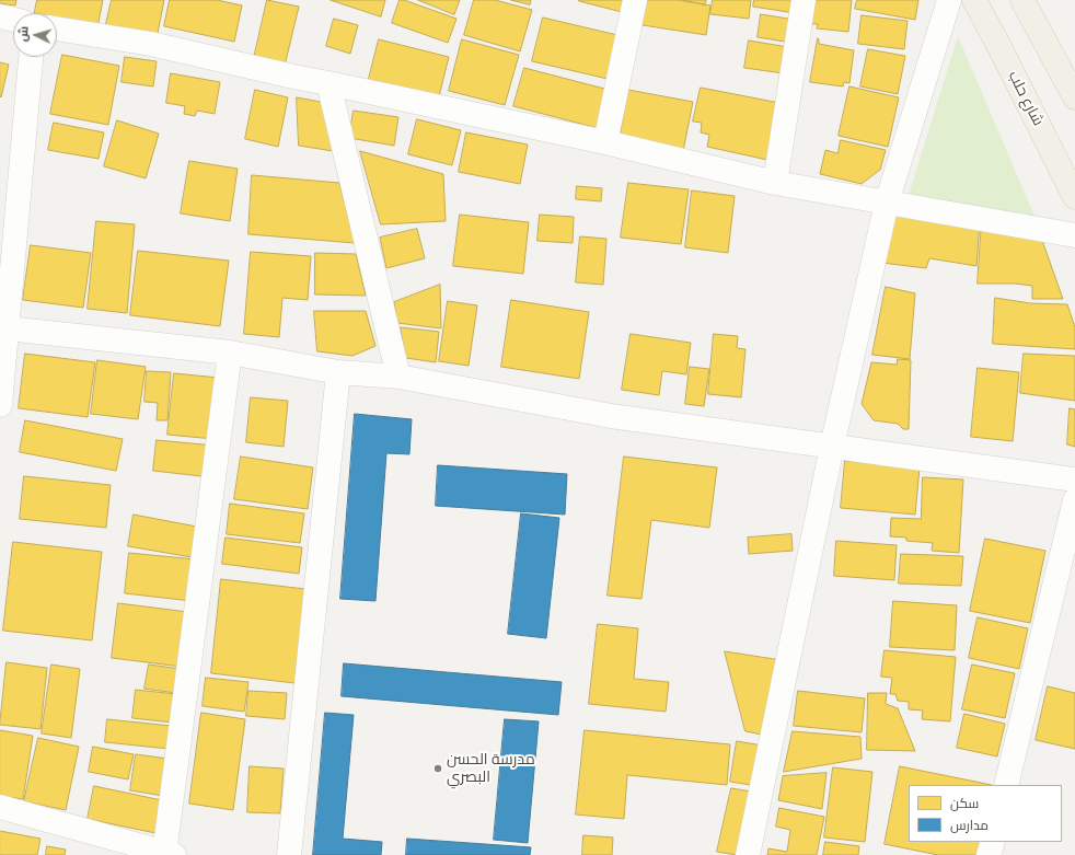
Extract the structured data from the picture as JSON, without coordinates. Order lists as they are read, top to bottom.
{
  "streets": {
    "main road": ["شارع حلب"]
  },
  "places": ["مدرسة الحسن البصري"],
  "legend": ["سكن", "مدارس"],
  "north": "left"
}
